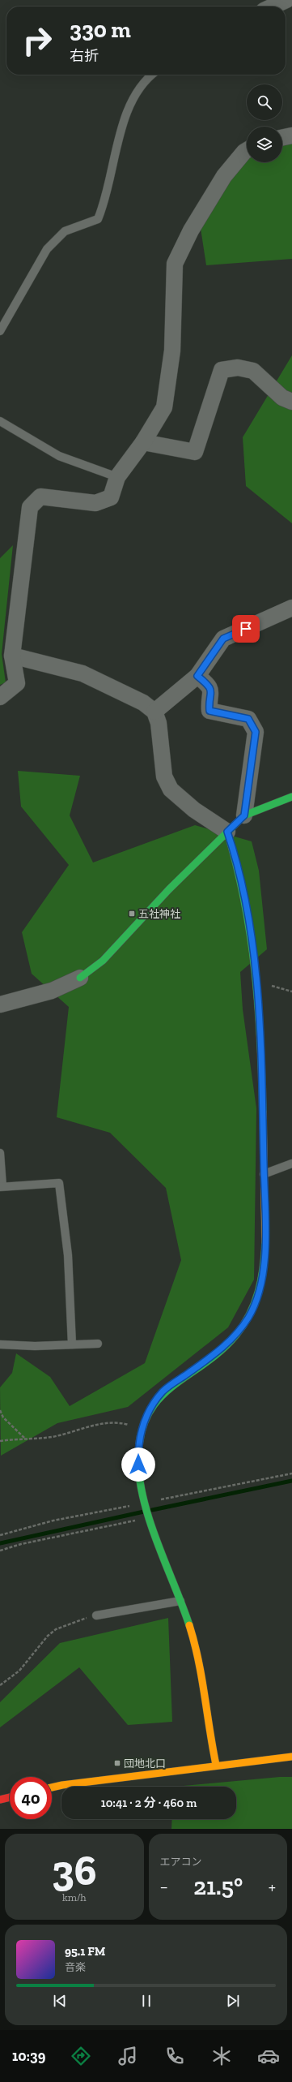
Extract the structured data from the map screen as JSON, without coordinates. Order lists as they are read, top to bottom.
{
  "places": {
    "transit": ["五社神社", "団地北口"]
  },
  "page": {
    "turn": ["330 m", "右折"],
    "limit": "40",
    "trip": "10:41 · 2 分 · 460 m",
    "tile": [
      ["36", "km/h"],
      "エアコン"
    ],
    "heat": ["−", "21.5°", "+"],
    "song": ["95.1 FM", "音楽"],
    "tabs": "10:39"
  }
}
